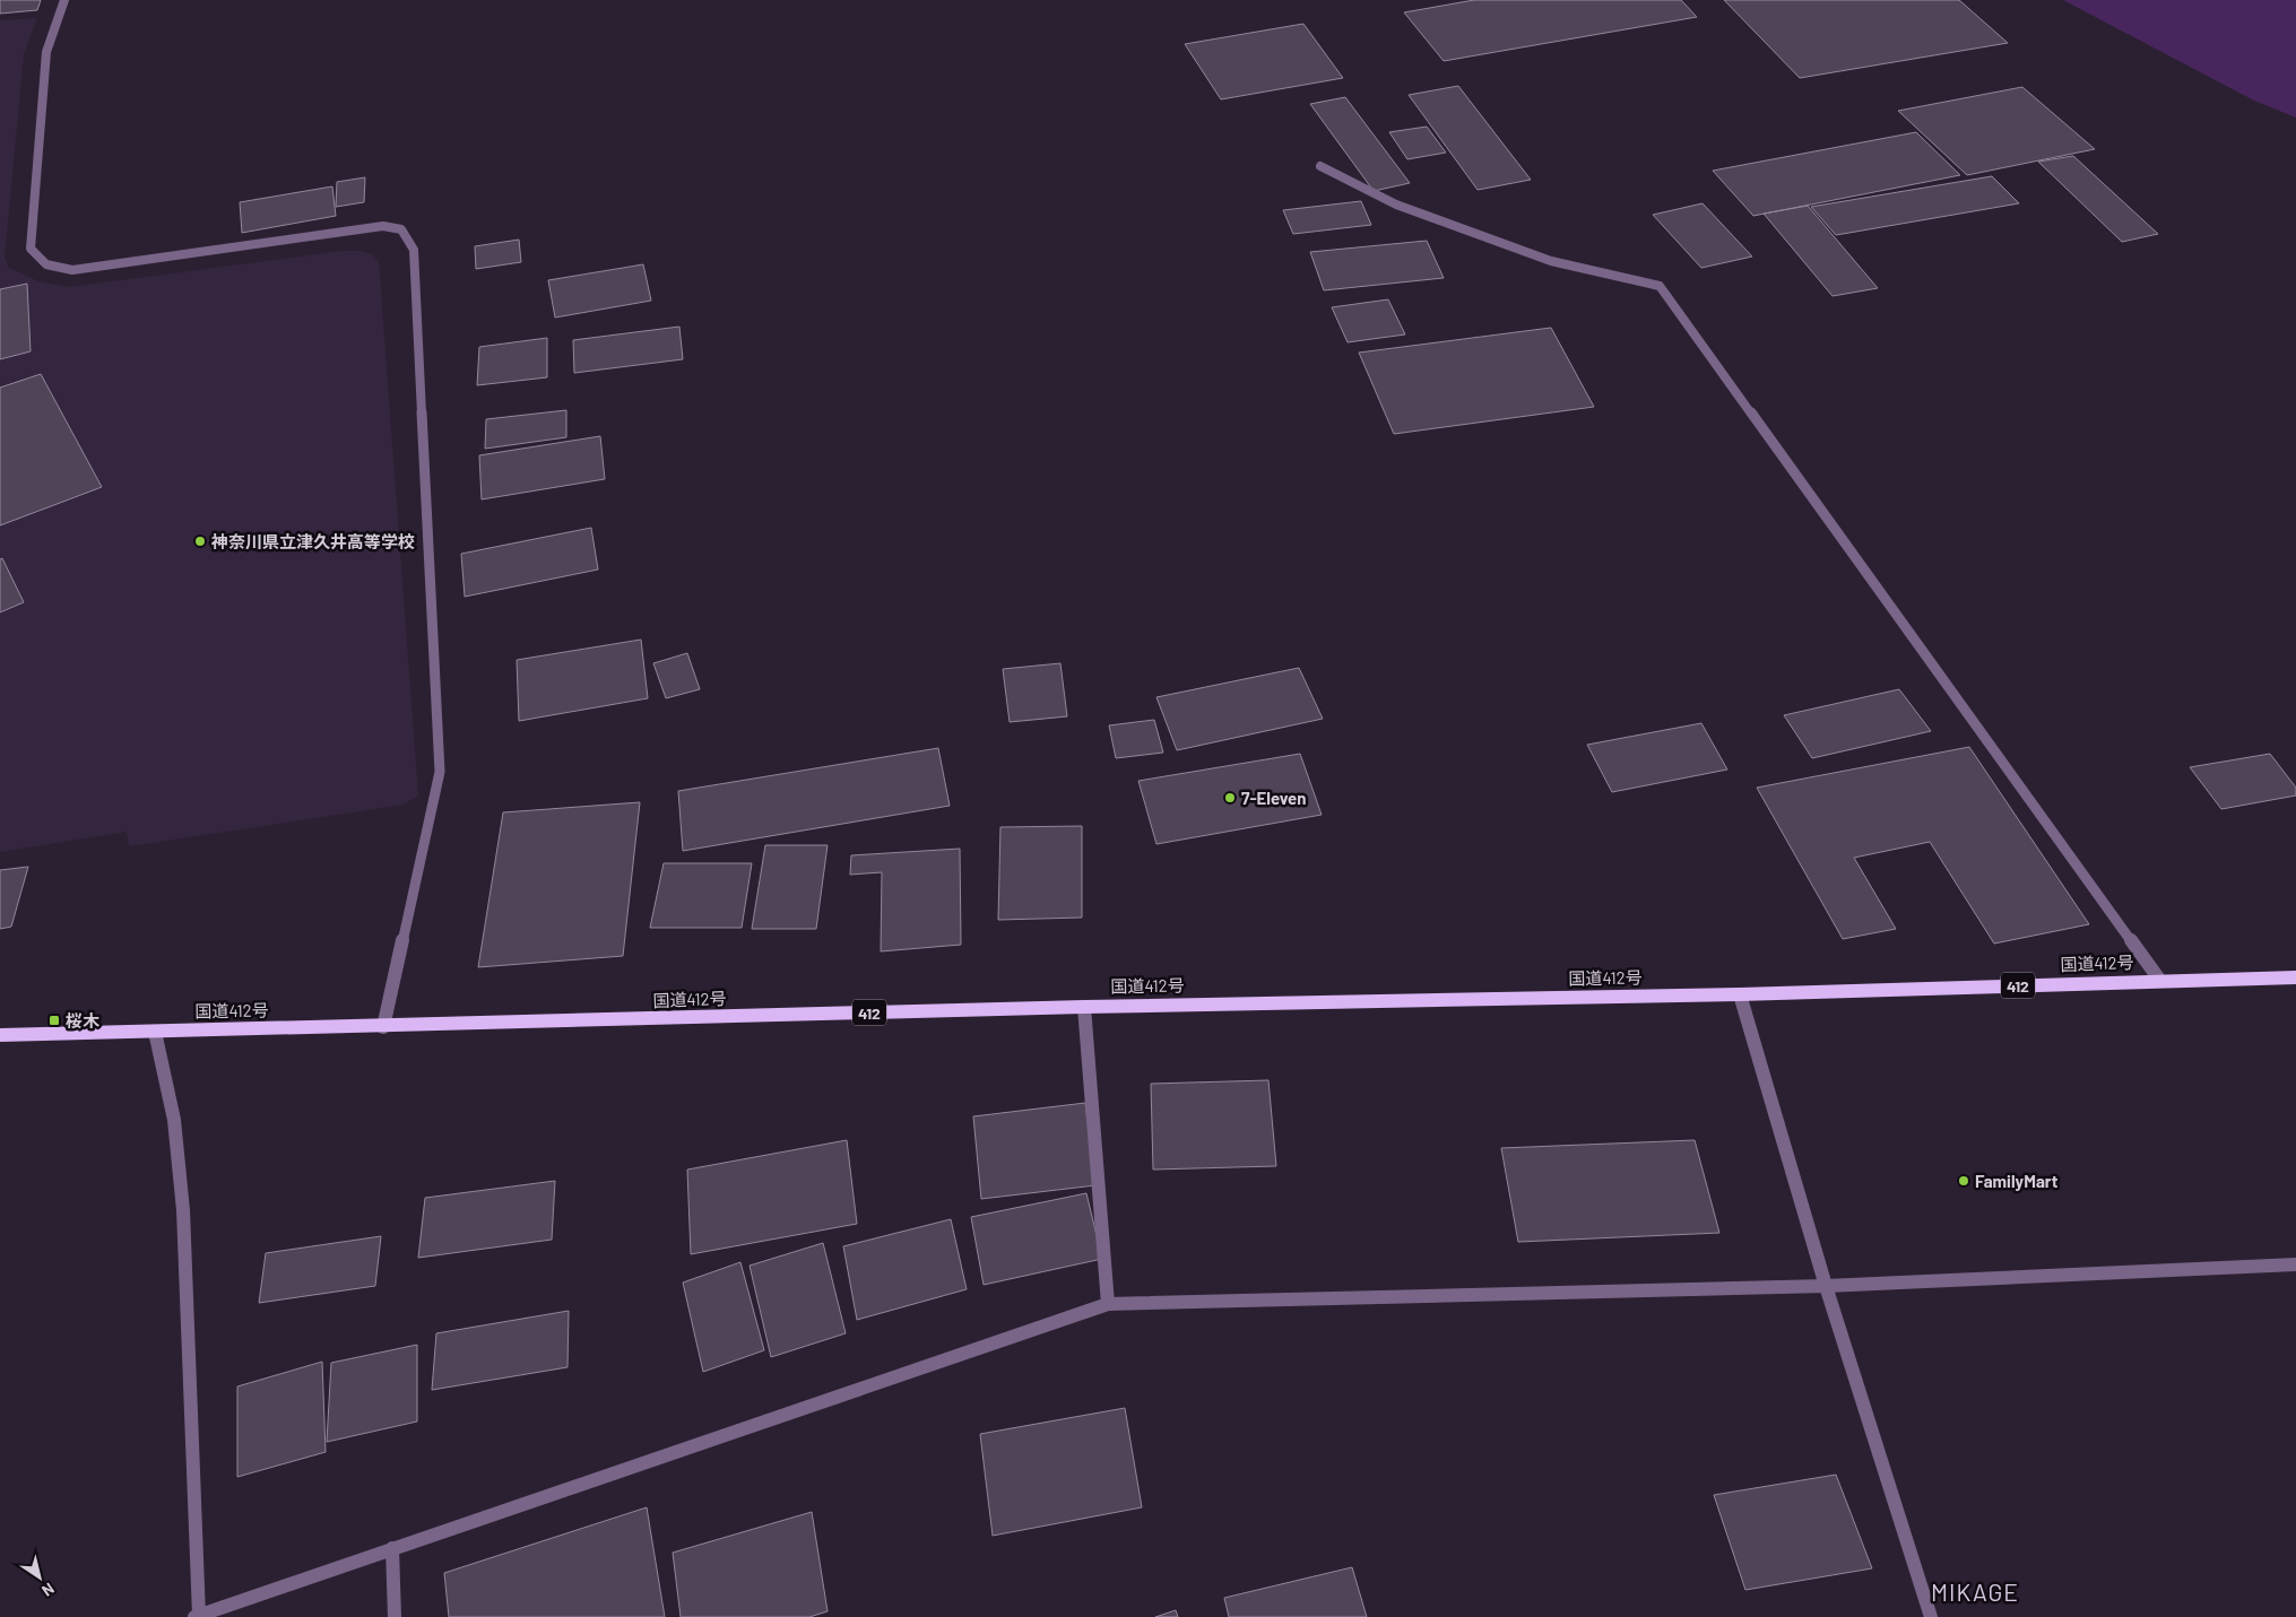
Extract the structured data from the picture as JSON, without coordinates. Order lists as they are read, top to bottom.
{
  "streets": {
    "highway": ["国道412号", "412"]
  },
  "districts": ["MIKAGE"],
  "places": {
    "other": ["神奈川県立津久井高等学校", "7-Eleven", "FamilyMart"],
    "transit": ["桜木"]
  },
  "north": "bottom right"
}
